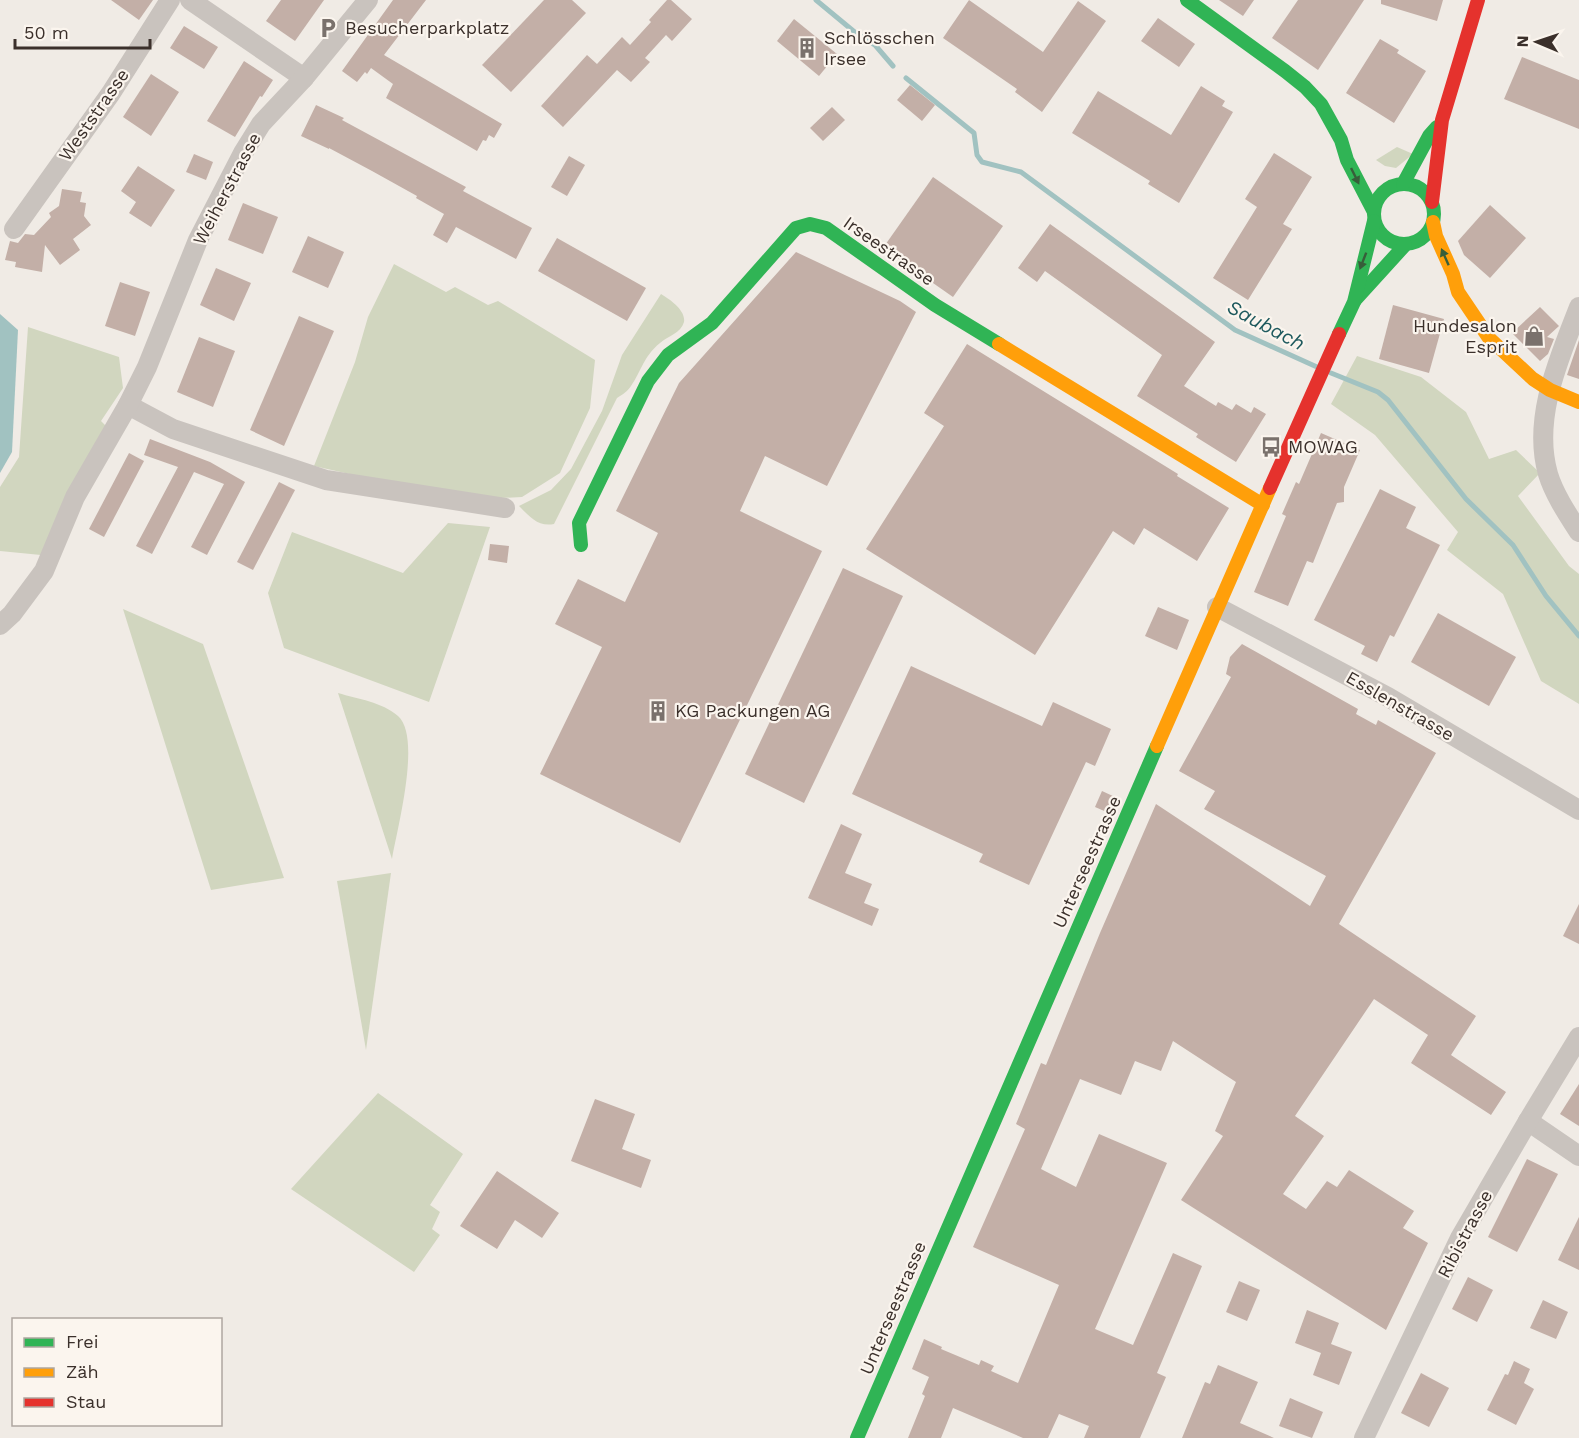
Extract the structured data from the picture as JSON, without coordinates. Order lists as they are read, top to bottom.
{
  "streets": {
    "street": [
      "Weststrasse",
      "Weiherstrasse",
      "Irseestrasse",
      "Esslenstrasse",
      "Unterseestrasse",
      "Ribistrasse"
    ]
  },
  "crossings": [
    ["Irseestrasse", "Unterseestrasse"],
    ["Esslenstrasse", "Unterseestrasse"]
  ],
  "water": ["Saubach"],
  "places": {
    "parking": ["Besucherparkplatz"],
    "building": ["Schlösschen Irsee", "KG Packungen AG"],
    "shop": ["Hundesalon Esprit"],
    "bus stop": ["MOWAG"]
  },
  "legend": ["Frei", "Zäh", "Stau"],
  "scale_bar": "50 m",
  "north": "left"
}
